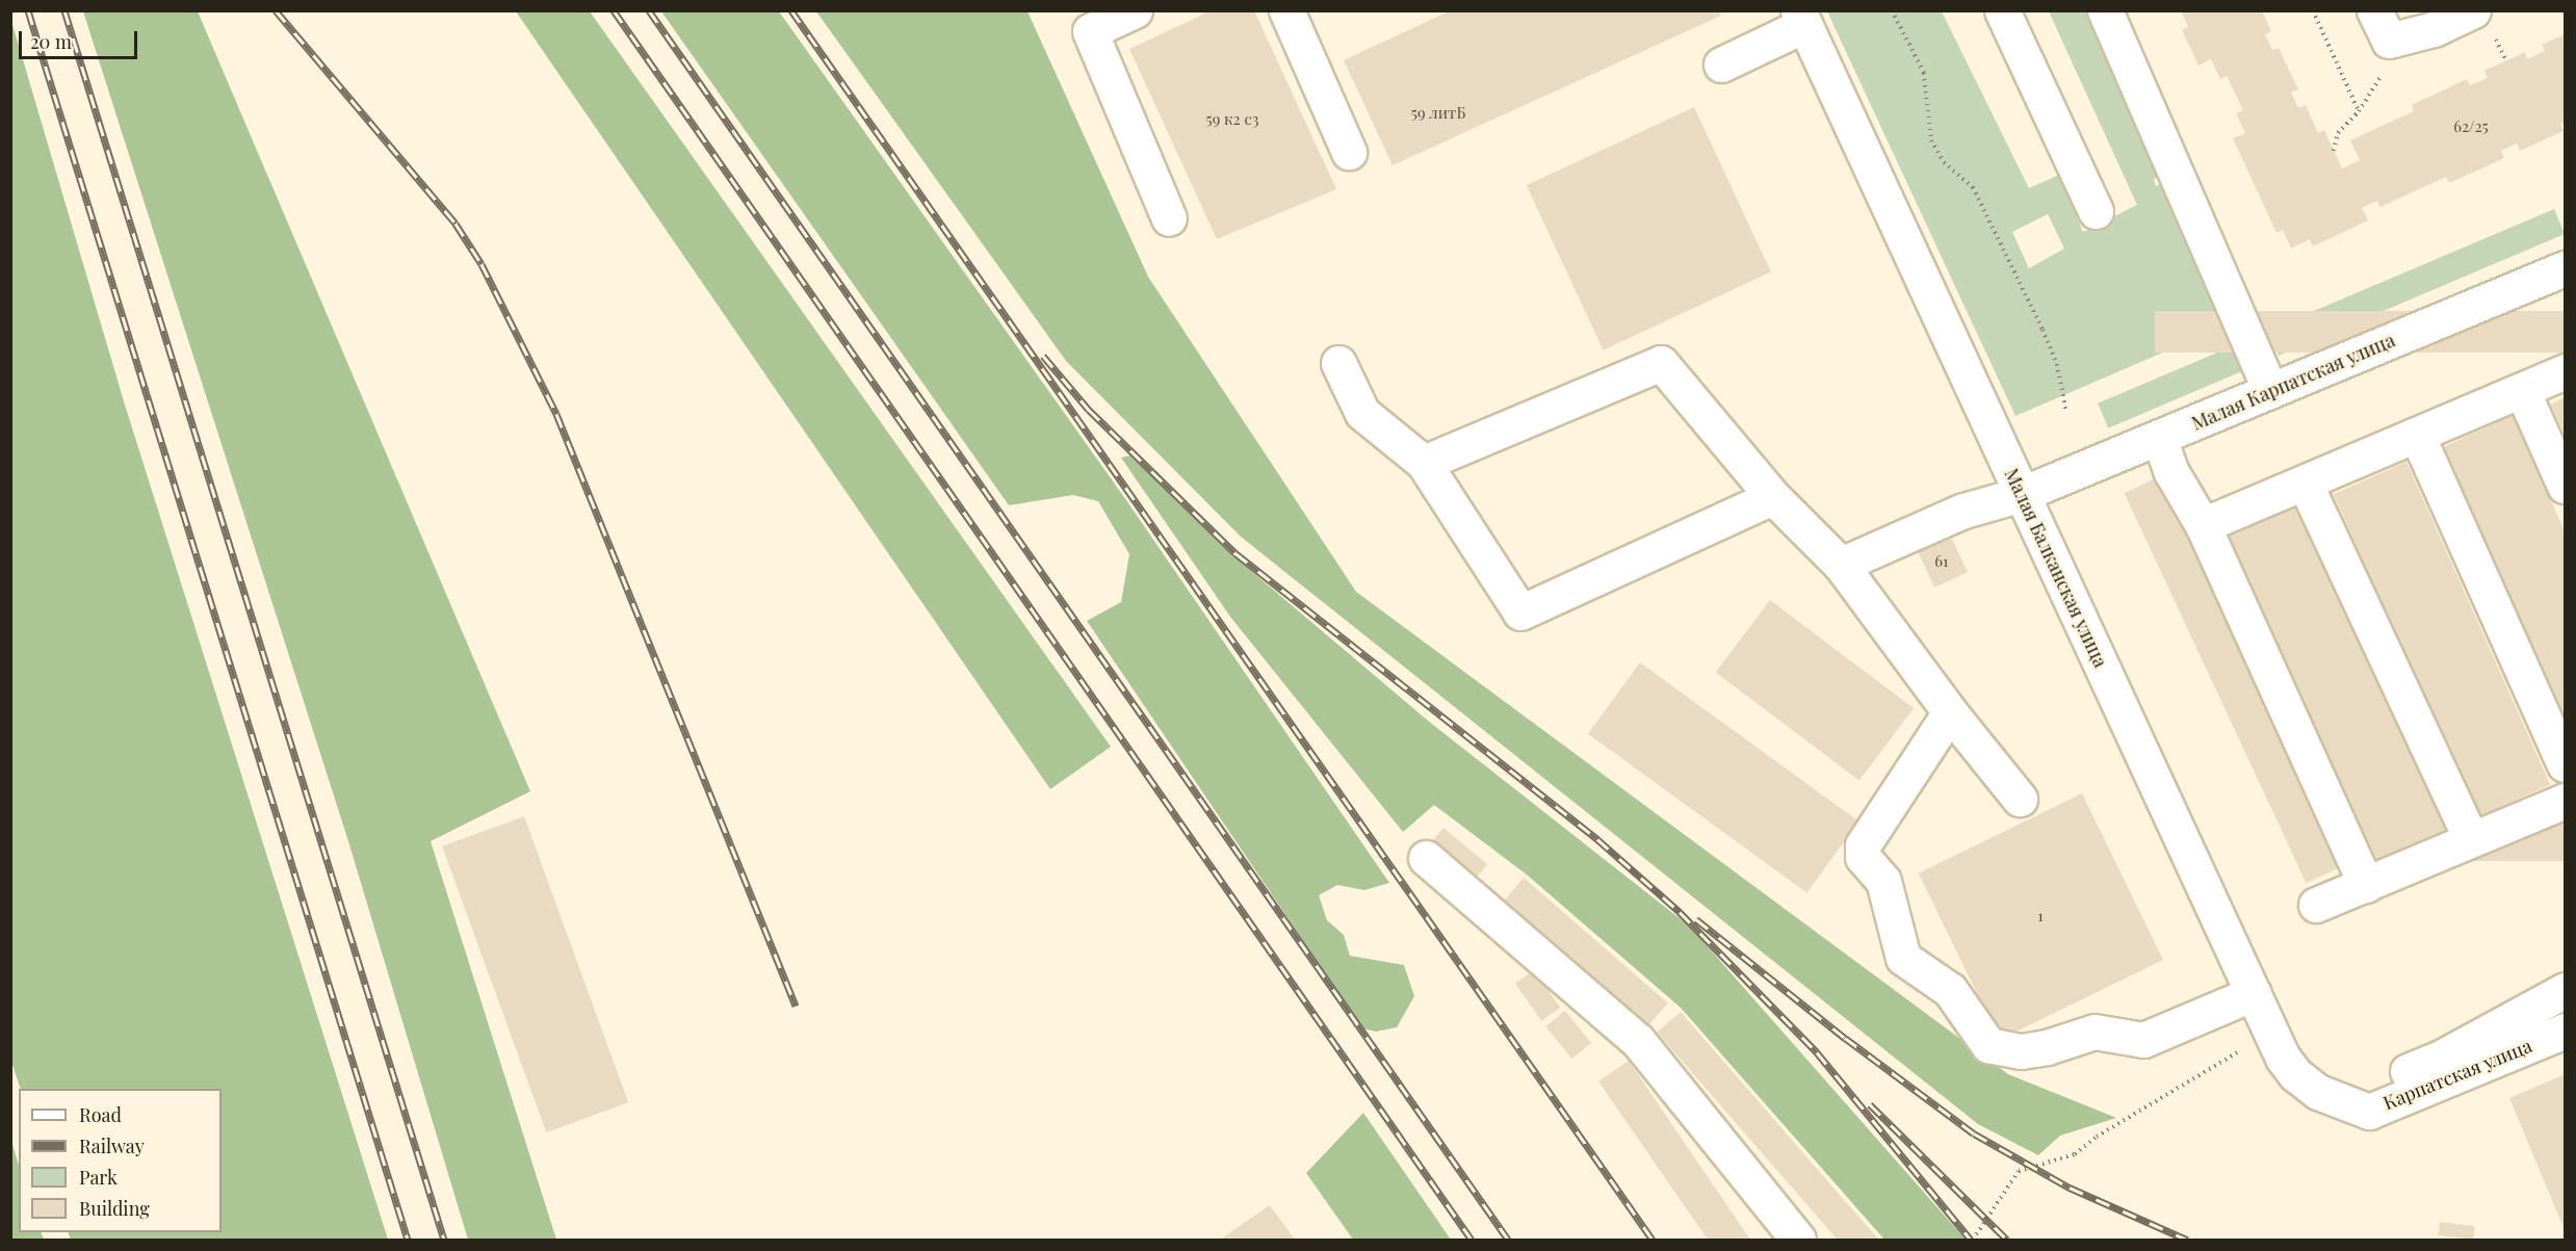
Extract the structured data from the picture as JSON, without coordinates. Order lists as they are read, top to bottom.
{
  "streets": {
    "street": ["Малая Карпатская улица", "Малая Балканская улица", "Карпатская улица"]
  },
  "crossings": [
    ["Малая Карпатская улица", "Малая Балканская улица"],
    ["Малая Балканская улица", "Карпатская улица"]
  ],
  "house_numbers": [
    "59 литБ",
    "59 к2 с3",
    "62/25",
    "61",
    "1"
  ],
  "legend": [
    "Road",
    "Railway",
    "Park",
    "Building"
  ],
  "scale_bar": "20 m"
}
